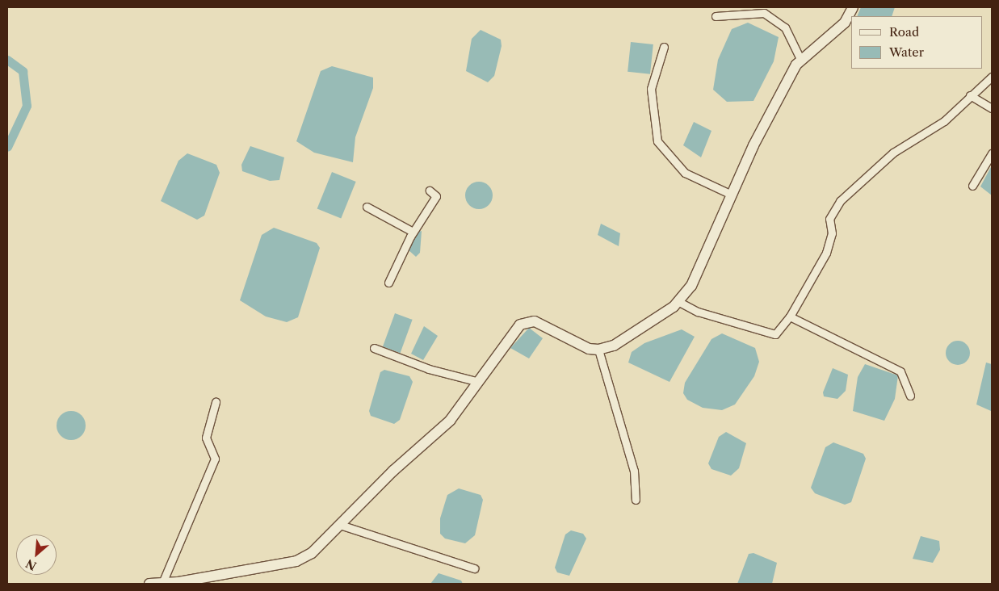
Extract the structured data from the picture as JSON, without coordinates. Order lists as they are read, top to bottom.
{
  "legend": ["Road", "Water"],
  "north": "bottom left"
}
